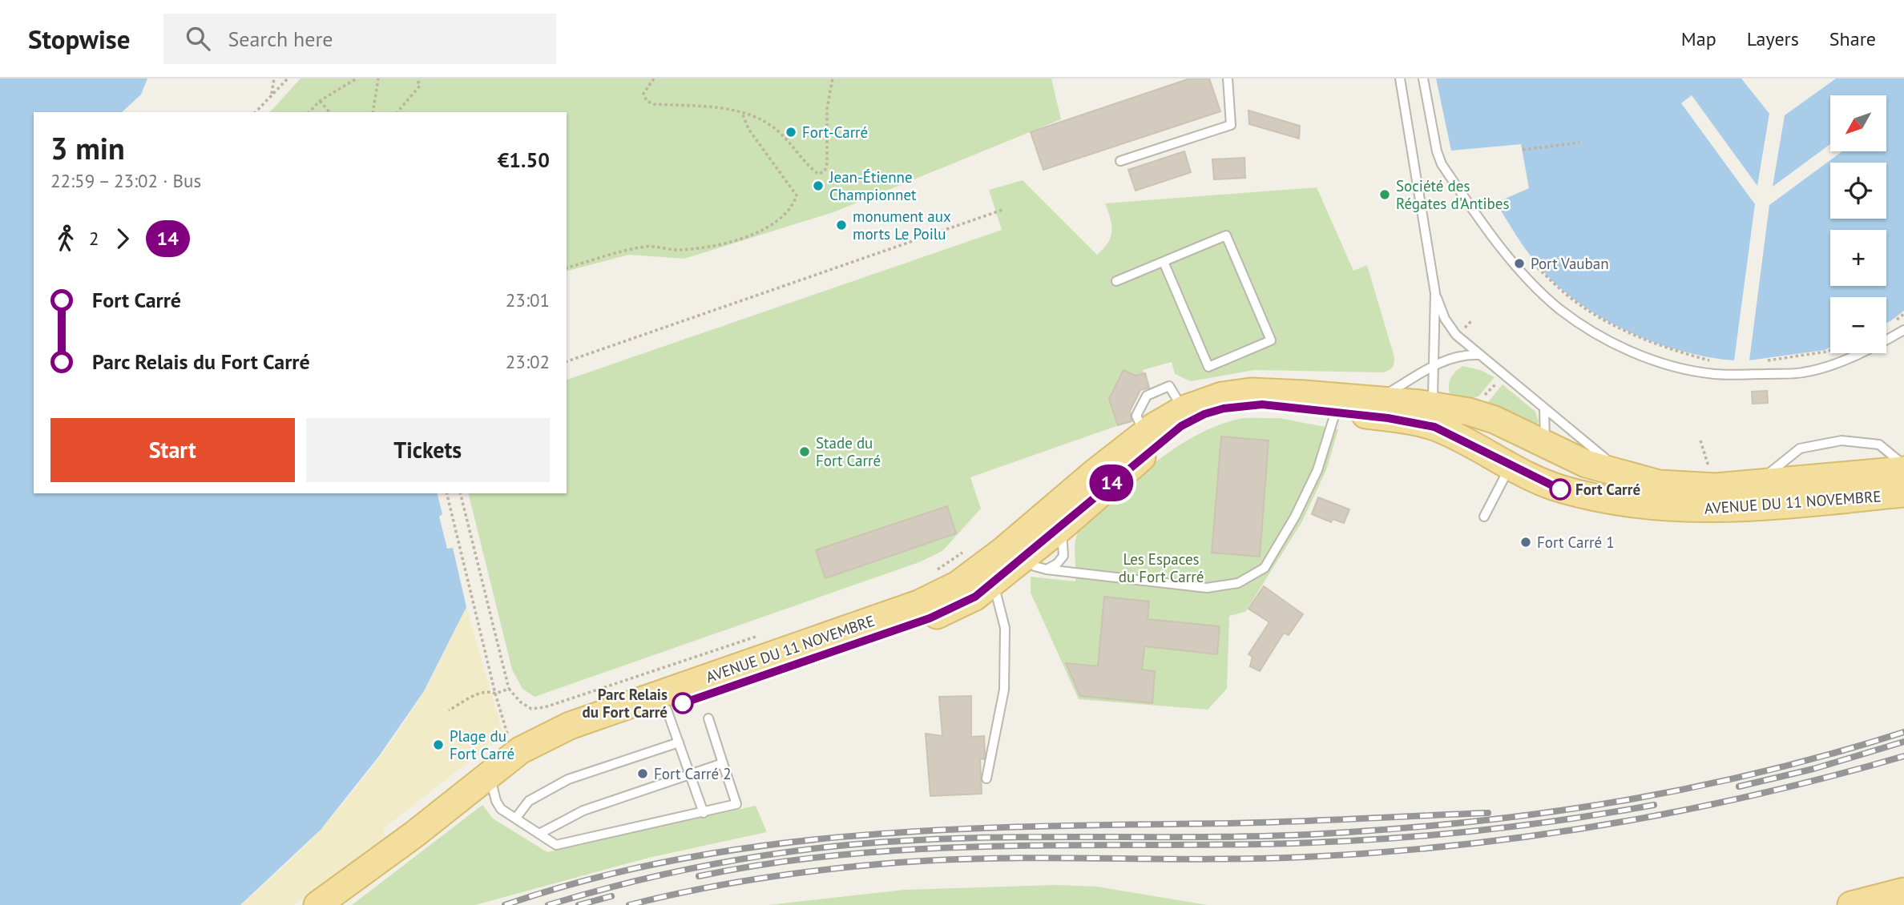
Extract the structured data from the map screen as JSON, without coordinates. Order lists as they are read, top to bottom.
{
  "streets": {
    "main road": ["AVENUE DU 11 NOVEMBRE"]
  },
  "parks": ["Les Espaces du Fort Carré"],
  "places": [
    "Fort-Carré",
    "Jean-Étienne Championnet",
    "Société des Régates d'Antibes",
    "monument aux morts Le Poilu",
    "Port Vauban",
    "Stade du Fort Carré",
    "Fort Carré",
    "Fort Carré 1",
    "Parc Relais du Fort Carré",
    "Plage du Fort Carré",
    "Fort Carré 2"
  ],
  "lines": ["bus line 14"],
  "north": "bottom left",
  "page": {
    "header": "Stopwise",
    "search": "Search here",
    "nav": ["Map", "Layers", "Share"],
    "on_map": "14",
    "map_buttons": ["+", "−"],
    "heading": ["3 min", "22:59 – 23:02 · Bus", "€1.50"],
    "legs": ["2", "14"],
    "list": [
      {
        "name": "Fort Carré",
        "value": "23:01"
      },
      {
        "name": "Parc Relais du Fort Carré",
        "value": "23:02"
      }
    ],
    "buttons": ["Start", "Tickets"]
  }
}
